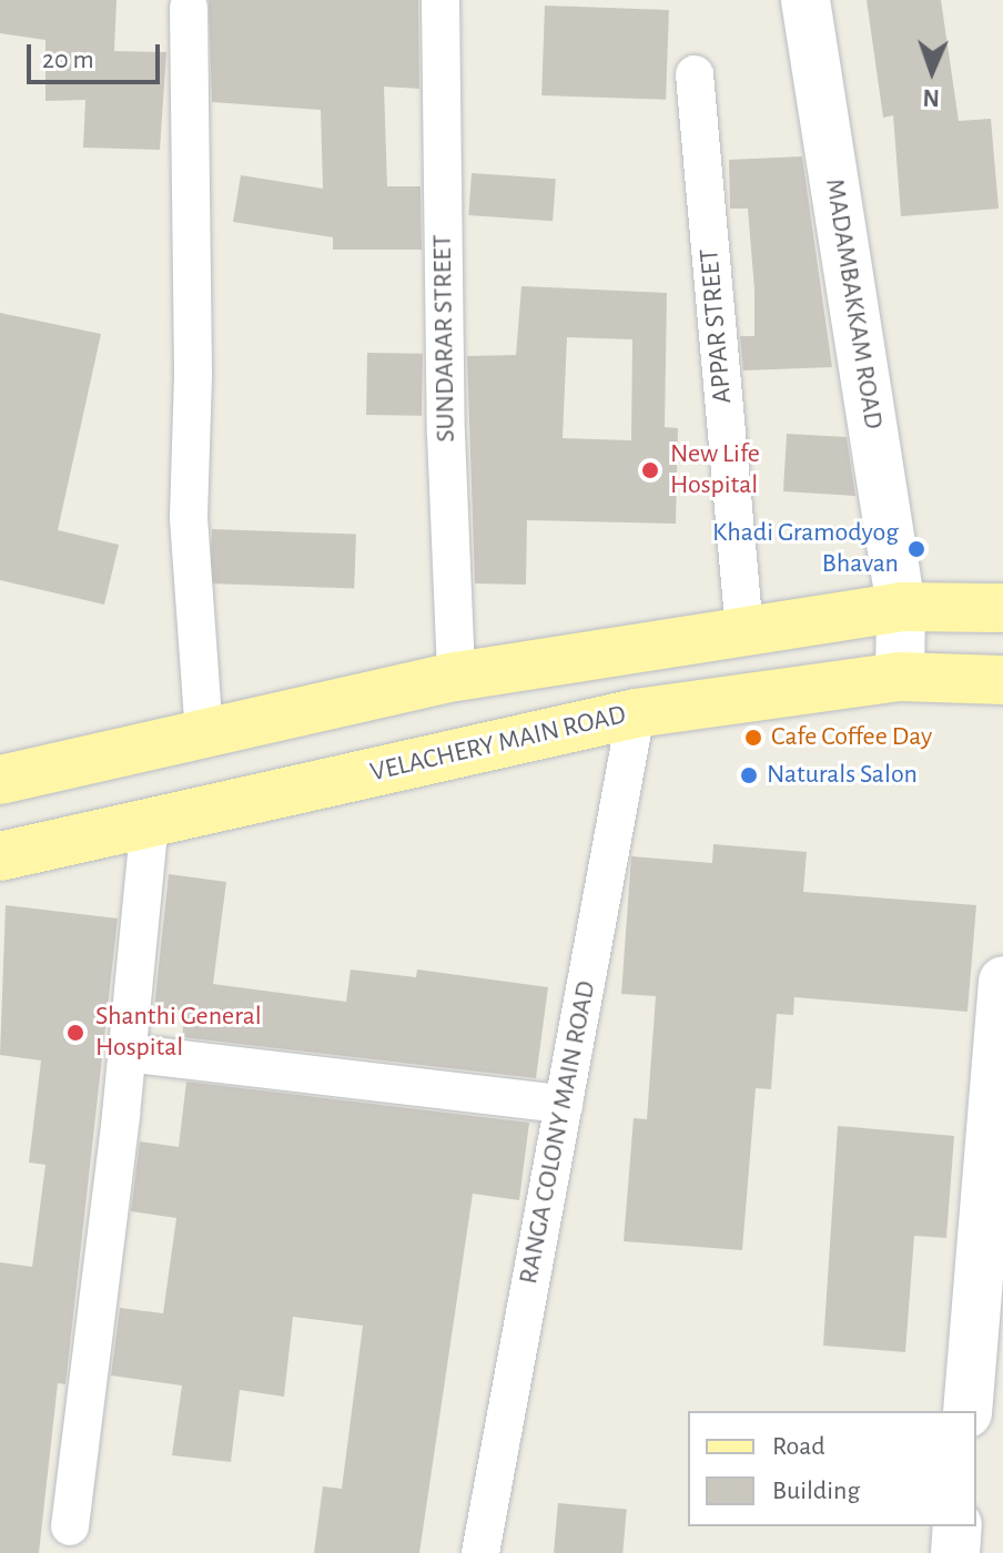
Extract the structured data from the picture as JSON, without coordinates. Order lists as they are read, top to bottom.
{
  "streets": {
    "main road": ["VELACHERY MAIN ROAD"],
    "street": [
      "MADAMBAKKAM ROAD",
      "APPAR STREET",
      "SUNDARAR STREET",
      "RANGA COLONY MAIN ROAD"
    ]
  },
  "crossings": [
    ["MADAMBAKKAM ROAD", "VELACHERY MAIN ROAD"],
    ["VELACHERY MAIN ROAD", "RANGA COLONY MAIN ROAD"]
  ],
  "places": [
    "New Life Hospital",
    "Khadi Gramodyog Bhavan",
    "Cafe Coffee Day",
    "Naturals Salon",
    "Shanthi General Hospital"
  ],
  "legend": ["Road", "Building"],
  "scale_bar": "20 m",
  "north": "bottom"
}
